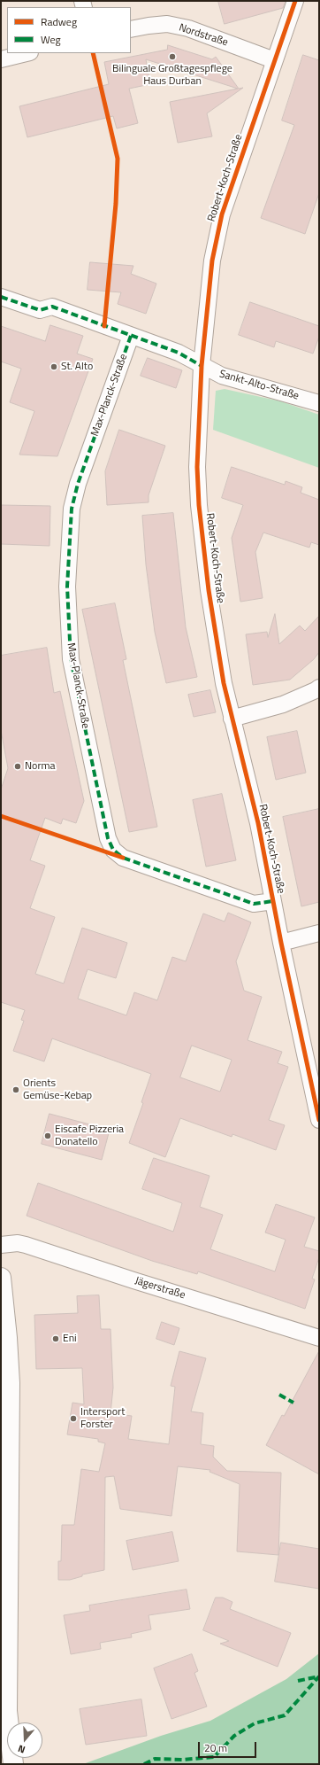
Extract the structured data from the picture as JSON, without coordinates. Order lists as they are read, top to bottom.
{
  "streets": {
    "street": [
      "Nordstraße",
      "Robert-Koch-Straße",
      "Sankt-Alto-Straße",
      "Max-Planck-Straße",
      "Jägerstraße"
    ]
  },
  "crossings": [
    ["Nordstraße", "Robert-Koch-Straße"],
    ["Robert-Koch-Straße", "Sankt-Alto-Straße"],
    ["Robert-Koch-Straße", "Max-Planck-Straße"],
    ["Sankt-Alto-Straße", "Max-Planck-Straße"]
  ],
  "places": [
    "Bilinguale Großtagespflege Haus Durban",
    "St. Alto",
    "Norma",
    "Orients Gemüse-Kebap",
    "Eiscafe Pizzeria Donatello",
    "Eni",
    "Intersport Forster"
  ],
  "legend": ["Radweg", "Weg"],
  "scale_bar": "20 m",
  "north": "bottom"
}
